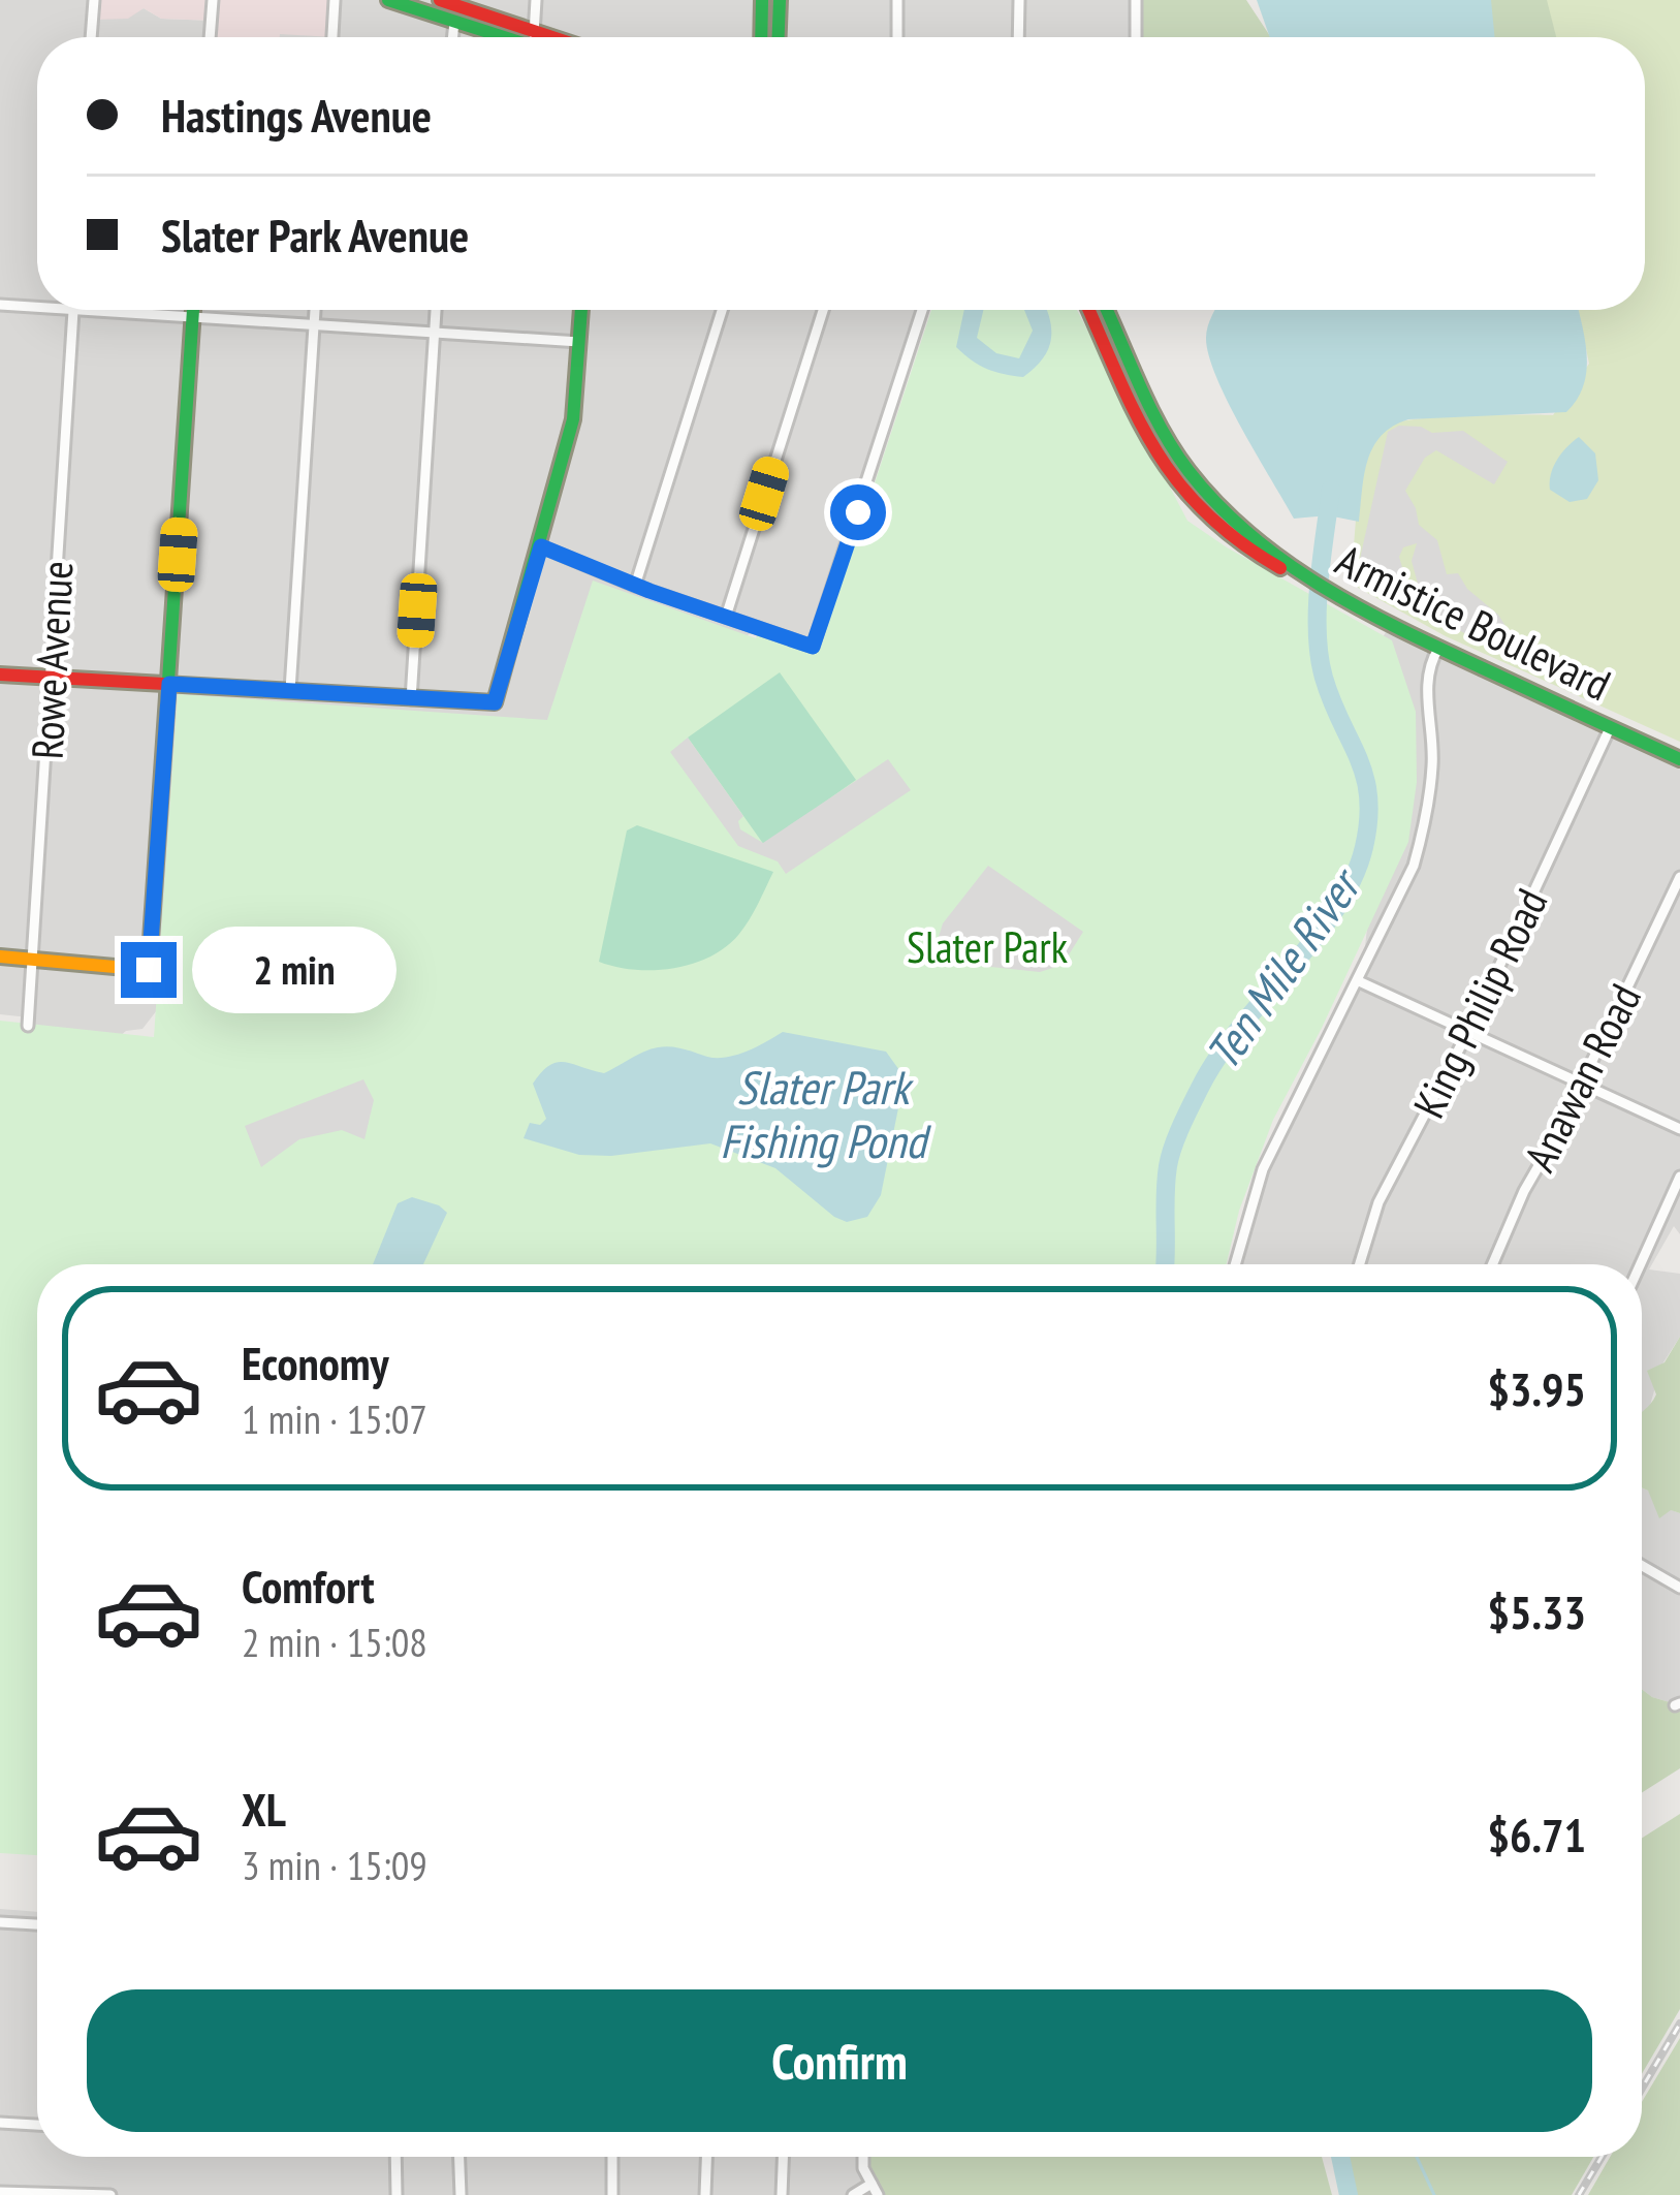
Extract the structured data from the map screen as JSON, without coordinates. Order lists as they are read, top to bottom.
{
  "streets": {
    "street": [
      "Armistice Boulevard",
      "Rowe Avenue",
      "King Philip Road",
      "Anawan Road"
    ]
  },
  "crossings": [
    ["Armistice Boulevard", "King Philip Road"]
  ],
  "water": ["Ten Mile River", "Slater Park Fishing Pond"],
  "parks": ["Slater Park"],
  "page": {
    "banner": ["Hastings Avenue", "Slater Park Avenue"],
    "bubble": "2 min",
    "list": [
      {
        "name": "Economy",
        "note": "1 min · 15:07",
        "value": "$3.95"
      },
      {
        "name": "Comfort",
        "note": "2 min · 15:08",
        "value": "$5.33"
      },
      {
        "name": "XL",
        "note": "3 min · 15:09",
        "value": "$6.71"
      }
    ],
    "buttons": "Confirm"
  }
}
